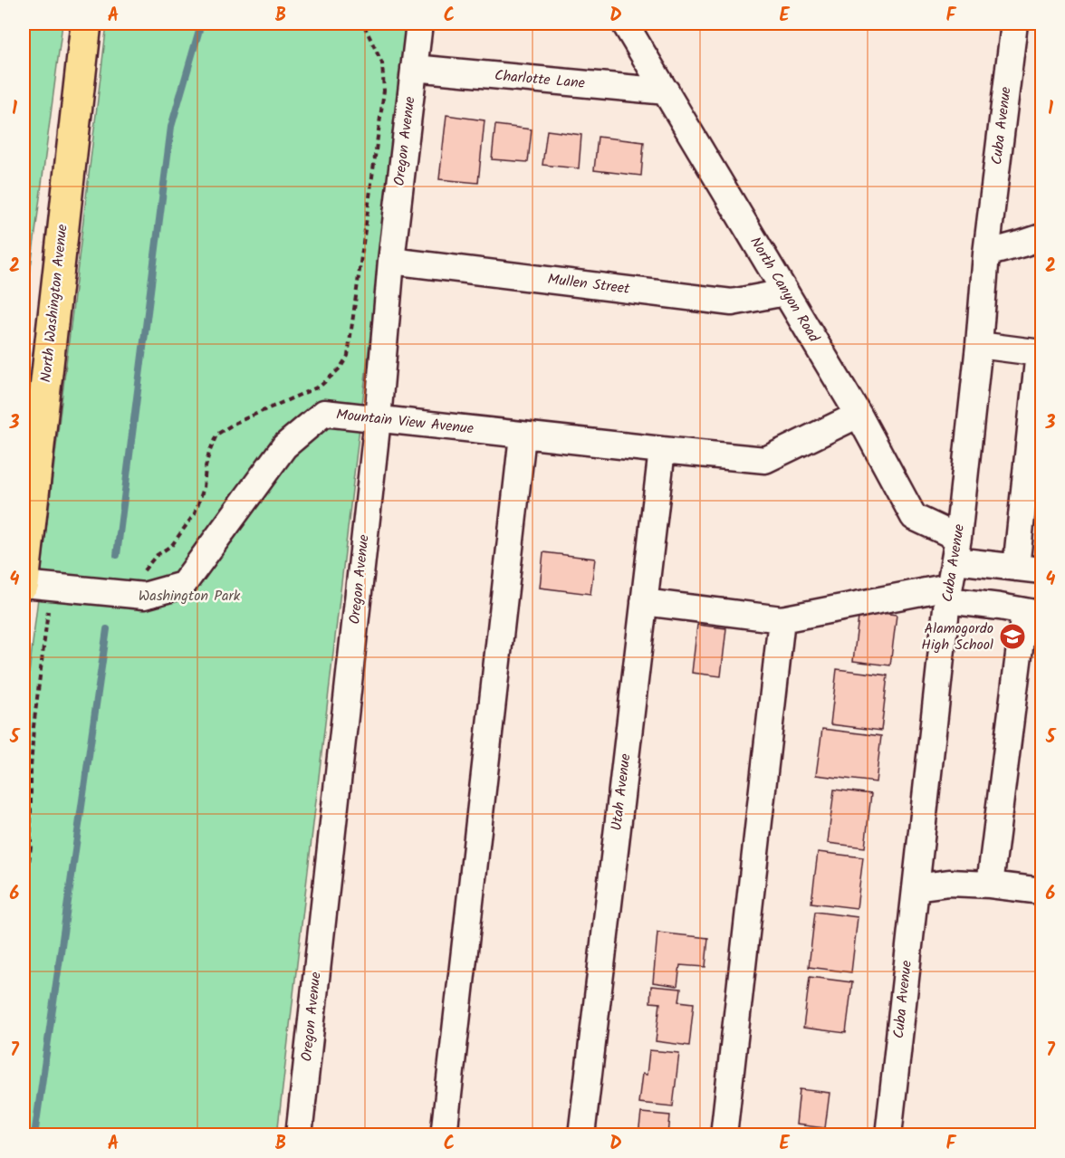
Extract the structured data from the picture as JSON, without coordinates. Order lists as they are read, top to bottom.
{
  "streets": {
    "main road": ["North Washington Avenue"],
    "street": [
      "Charlotte Lane",
      "Cuba Avenue",
      "Oregon Avenue",
      "Mullen Street",
      "North Canyon Road",
      "Mountain View Avenue",
      "Utah Avenue"
    ]
  },
  "crossings": [
    ["Charlotte Lane", "Oregon Avenue"],
    ["Charlotte Lane", "North Canyon Road"],
    ["Cuba Avenue", "North Canyon Road"],
    ["Oregon Avenue", "Mullen Street"],
    ["Oregon Avenue", "Mountain View Avenue"],
    ["Mullen Street", "North Canyon Road"],
    ["North Canyon Road", "Mountain View Avenue"],
    ["North Washington Avenue", "Mountain View Avenue"],
    ["Mountain View Avenue", "Utah Avenue"]
  ],
  "parks": ["Washington Park"],
  "places": {
    "school or university": ["Alamogordo High School"]
  },
  "grid": {
    "columns": [
      "A",
      "B",
      "C",
      "D",
      "E",
      "F"
    ],
    "rows": [
      "1",
      "2",
      "3",
      "4",
      "5",
      "6",
      "7"
    ]
  }
}
